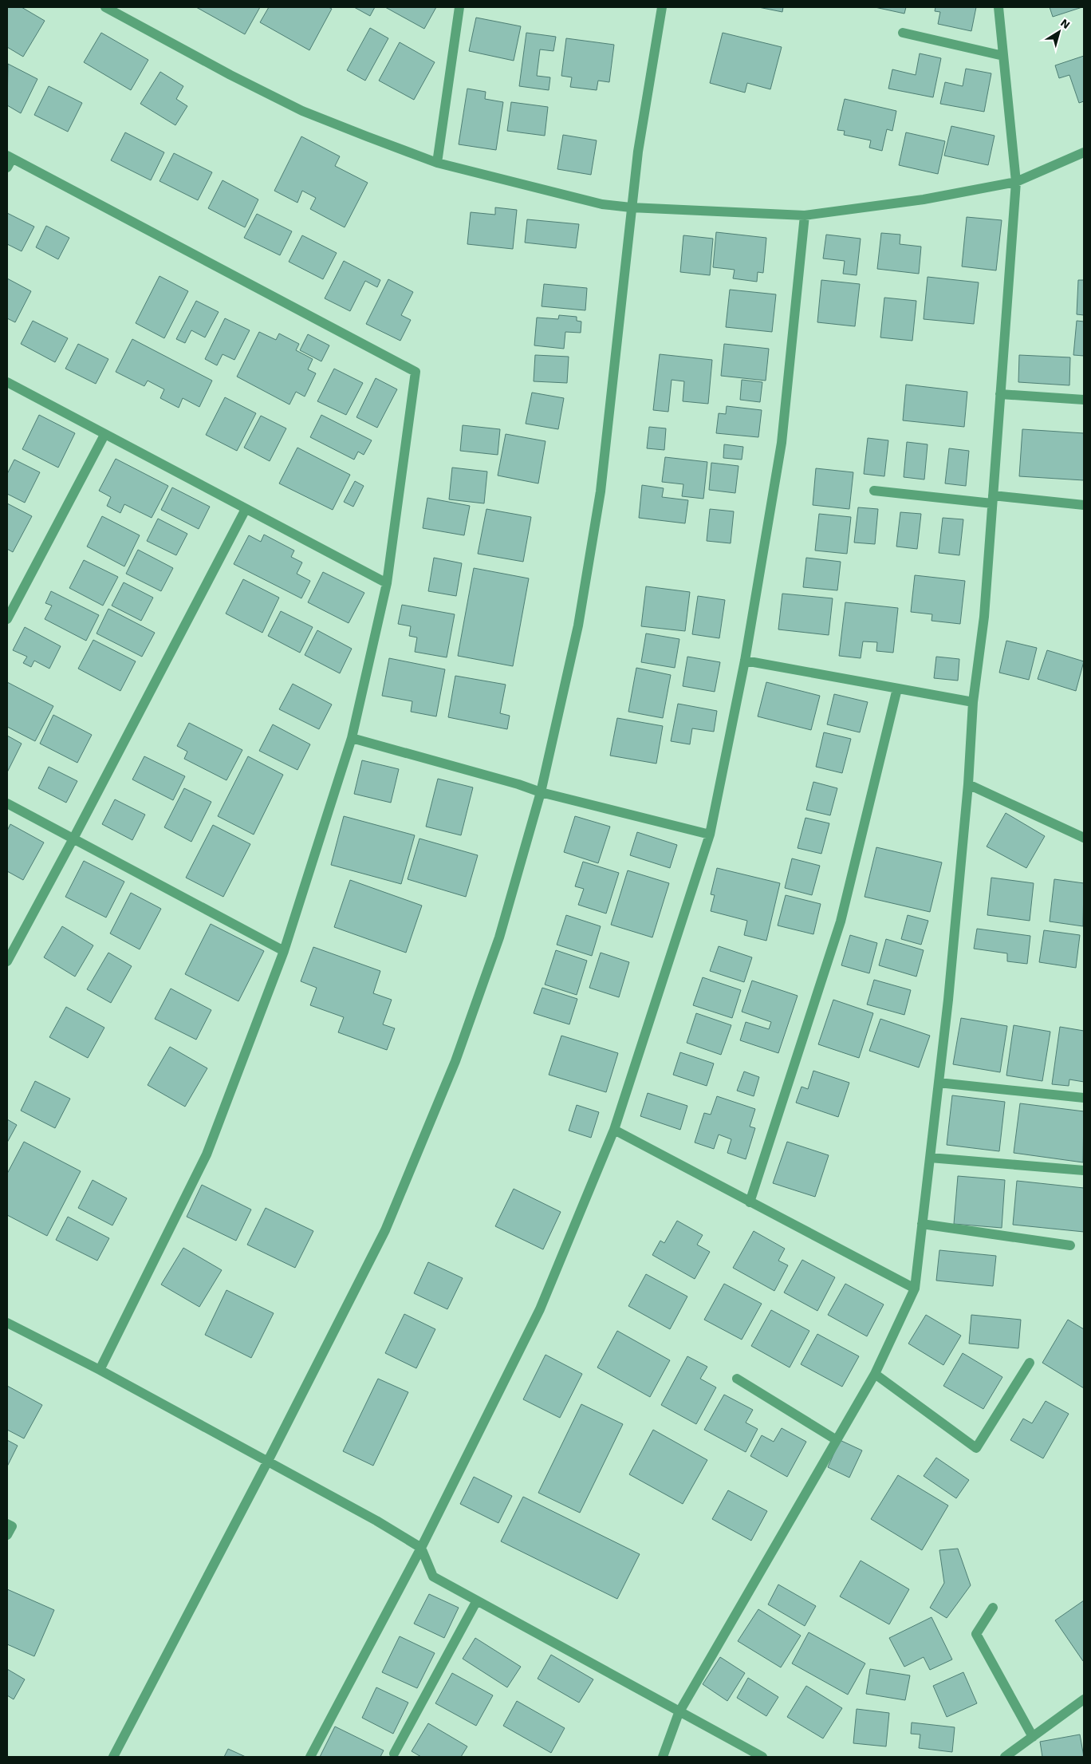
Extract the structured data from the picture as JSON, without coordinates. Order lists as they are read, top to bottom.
{
  "north": "top right"
}
